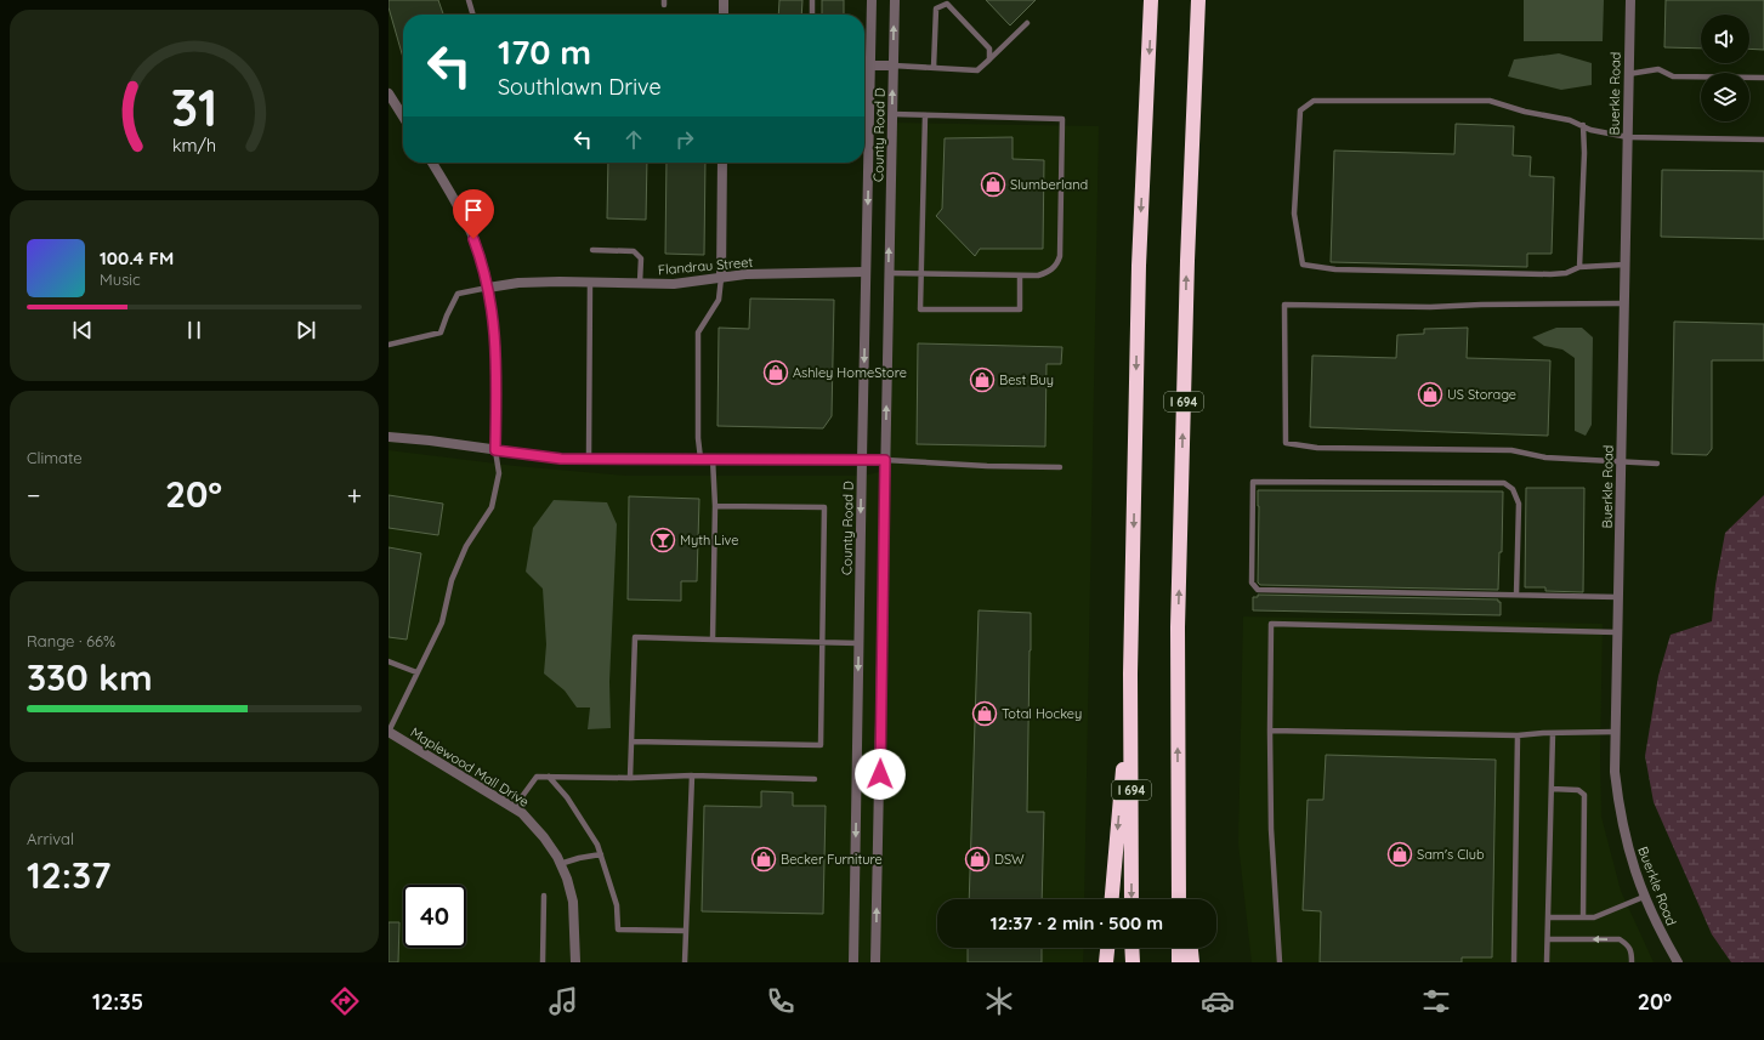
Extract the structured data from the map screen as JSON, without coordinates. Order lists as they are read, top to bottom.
{
  "streets": {
    "highway": ["I 694"],
    "street": [
      "Buerkle Road",
      "County Road D",
      "Flandrau Street",
      "Maplewood Mall Drive"
    ]
  },
  "crossings": [
    ["County Road D", "Flandrau Street"]
  ],
  "places": {
    "shop": [
      "Slumberland",
      "Ashley HomeStore",
      "Best Buy",
      "US Storage",
      "Total Hockey",
      "Sam's Club",
      "Becker Furniture",
      "DSW"
    ],
    "bar": ["Myth Live"]
  },
  "page": {
    "turn": ["170 m", "Southlawn Drive"],
    "song": ["100.4 FM", "Music"],
    "tile": [
      "Climate",
      ["Range · 66%", "330 km"],
      ["Arrival", "12:37"]
    ],
    "heat": ["−", "20°", "+"],
    "limit": "40",
    "trip": "12:37 · 2 min · 500 m",
    "tabs": ["12:35", "20°"],
    "gauge": ["31", "km/h"]
  }
}
